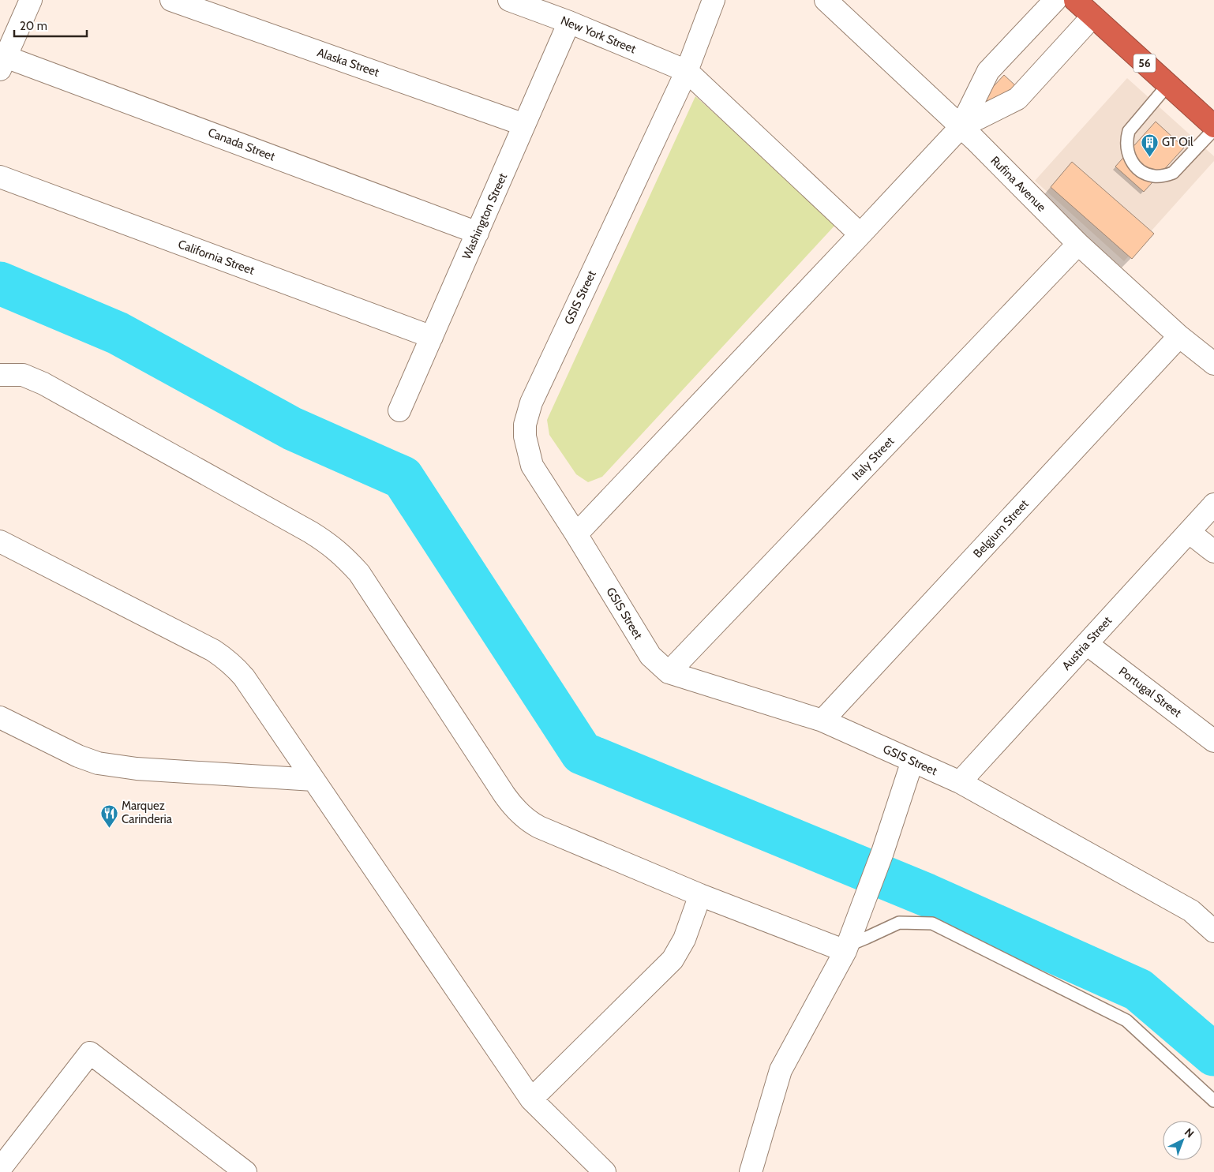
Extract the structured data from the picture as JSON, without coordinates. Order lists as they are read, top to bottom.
{
  "streets": {
    "highway": ["56"],
    "street": [
      "New York Street",
      "Alaska Street",
      "Canada Street",
      "Rufina Avenue",
      "Washington Street",
      "California Street",
      "GSIS Street",
      "Italy Street",
      "Belgium Street",
      "Austria Street",
      "Portugal Street"
    ]
  },
  "crossings": [
    ["New York Street", "Washington Street"],
    ["New York Street", "GSIS Street"],
    ["Alaska Street", "Washington Street"],
    ["Canada Street", "Washington Street"],
    ["Rufina Avenue", "Italy Street"],
    ["Rufina Avenue", "Belgium Street"],
    ["Washington Street", "California Street"],
    ["GSIS Street", "Italy Street"],
    ["GSIS Street", "Belgium Street"],
    ["GSIS Street", "Austria Street"],
    ["Austria Street", "Portugal Street"]
  ],
  "places": {
    "building": ["GT Oil"],
    "restaurant": ["Marquez Carinderia"]
  },
  "scale_bar": "20 m",
  "north": "top right"
}
